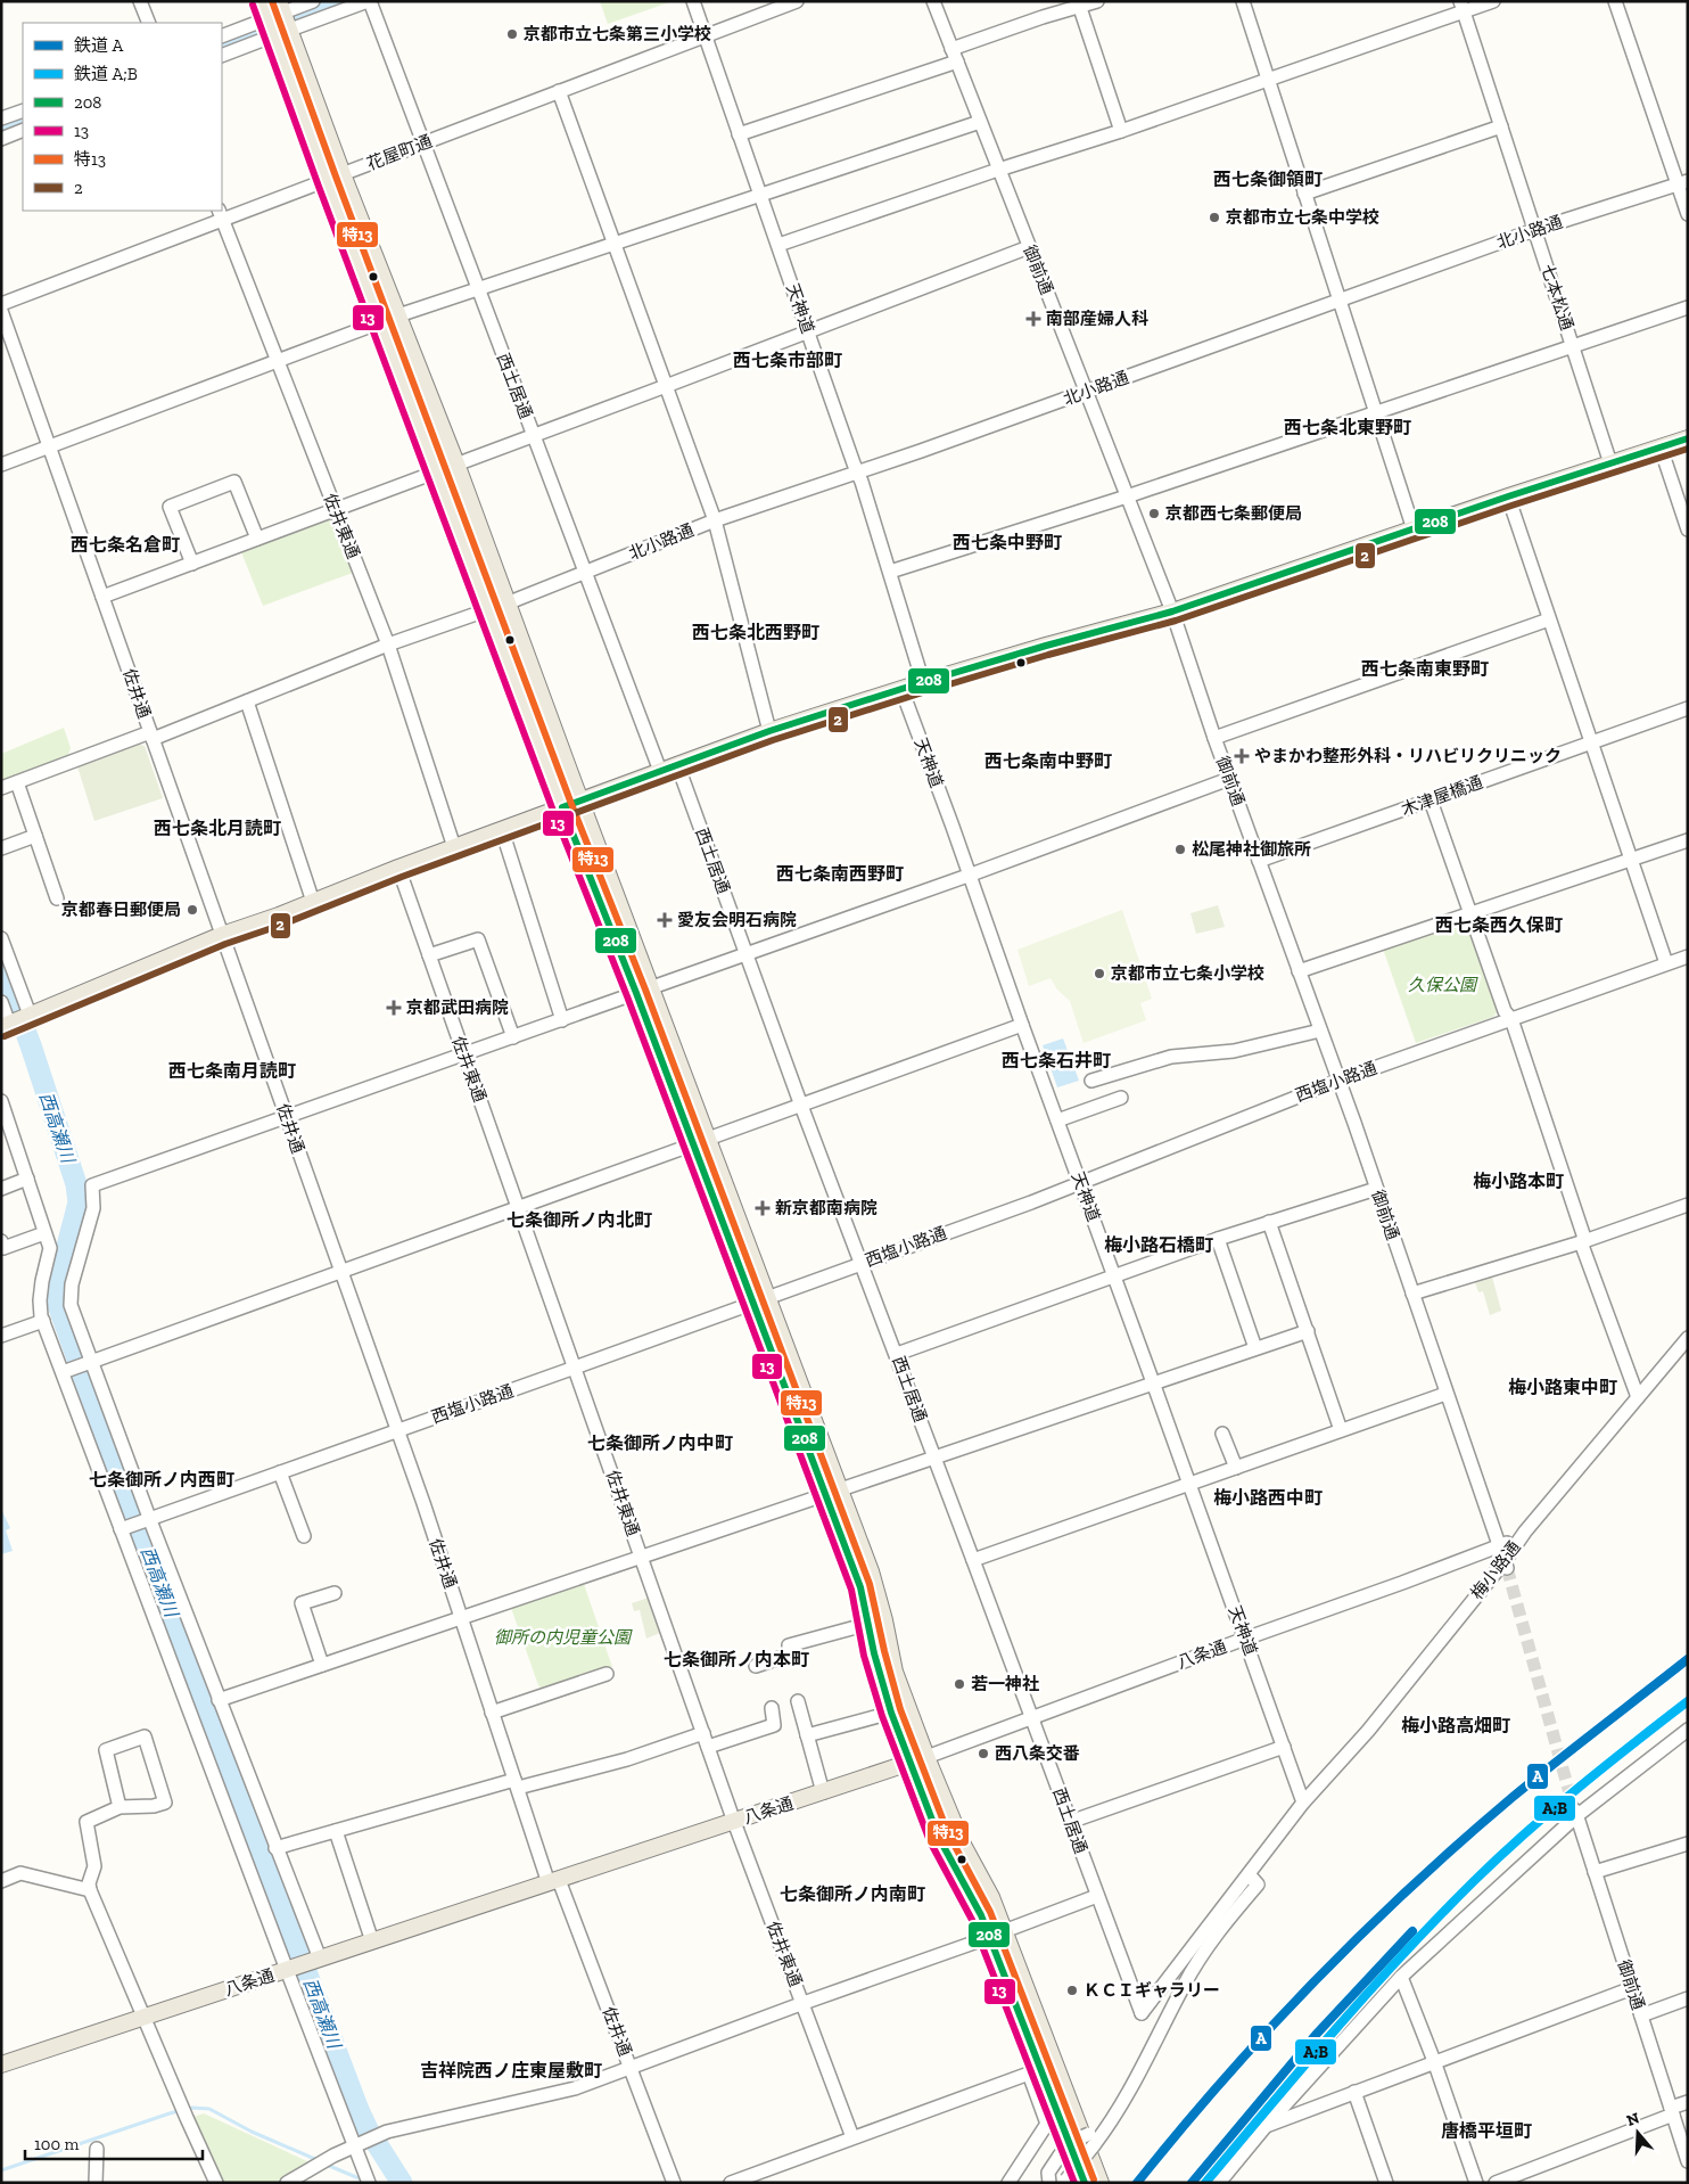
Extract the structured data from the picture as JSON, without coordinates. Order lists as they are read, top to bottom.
{
  "streets": {
    "main road": ["八条通"],
    "street": [
      "花屋町通",
      "北小路通",
      "御前通",
      "七本松通",
      "天神道",
      "西土居通",
      "佐井東通",
      "佐井通",
      "木津屋橋通",
      "西塩小路通",
      "梅小路通"
    ]
  },
  "crossings": [
    ["花屋町通", "天神道"],
    ["花屋町通", "西土居通"],
    ["花屋町通", "佐井東通"],
    ["北小路通", "御前通"],
    ["北小路通", "七本松通"],
    ["北小路通", "天神道"],
    ["北小路通", "西土居通"],
    ["御前通", "木津屋橋通"],
    ["御前通", "西塩小路通"],
    ["御前通", "梅小路通"],
    ["御前通", "八条通"],
    ["天神道", "西塩小路通"],
    ["天神道", "梅小路通"],
    ["天神道", "八条通"],
    ["西土居通", "西塩小路通"],
    ["西土居通", "梅小路通"],
    ["西土居通", "八条通"],
    ["佐井東通", "西塩小路通"],
    ["佐井東通", "八条通"],
    ["佐井通", "西塩小路通"],
    ["佐井通", "八条通"],
    ["梅小路通", "八条通"]
  ],
  "districts": [
    "西七条御領町",
    "西七条市部町",
    "西七条北東野町",
    "西七条中野町",
    "西七条名倉町",
    "西七条北西野町",
    "西七条南東野町",
    "西七条南中野町",
    "西七条北月読町",
    "西七条南西野町",
    "西七条西久保町",
    "西七条石井町",
    "西七条南月読町",
    "梅小路本町",
    "七条御所ノ内北町",
    "梅小路石橋町",
    "梅小路東中町",
    "七条御所ノ内中町",
    "七条御所ノ内西町",
    "梅小路西中町",
    "七条御所ノ内本町",
    "梅小路高畑町",
    "七条御所ノ内南町",
    "吉祥院西ノ庄東屋敷町",
    "唐橋平垣町"
  ],
  "water": ["西高瀬川"],
  "parks": ["久保公園", "御所の内児童公園"],
  "places": {
    "other": [
      "京都市立七条第三小学校",
      "京都市立七条中学校",
      "京都西七条郵便局",
      "松尾神社御旅所",
      "京都春日郵便局",
      "京都市立七条小学校",
      "若一神社",
      "西八条交番",
      "ＫＣＩギャラリー"
    ],
    "health": [
      "南部産婦人科",
      "やまかわ整形外科・リハビリクリニック",
      "愛友会明石病院",
      "京都武田病院",
      "新京都南病院"
    ]
  },
  "lines": [
    "transit line 特13",
    "transit line 13",
    "transit line 208",
    "transit line 2",
    "rail line A",
    "rail line A;B"
  ],
  "legend": [
    "鉄道 A",
    "鉄道 A;B",
    "208",
    "13",
    "特13",
    "2"
  ],
  "scale_bar": "100 m",
  "north": "top"
}
